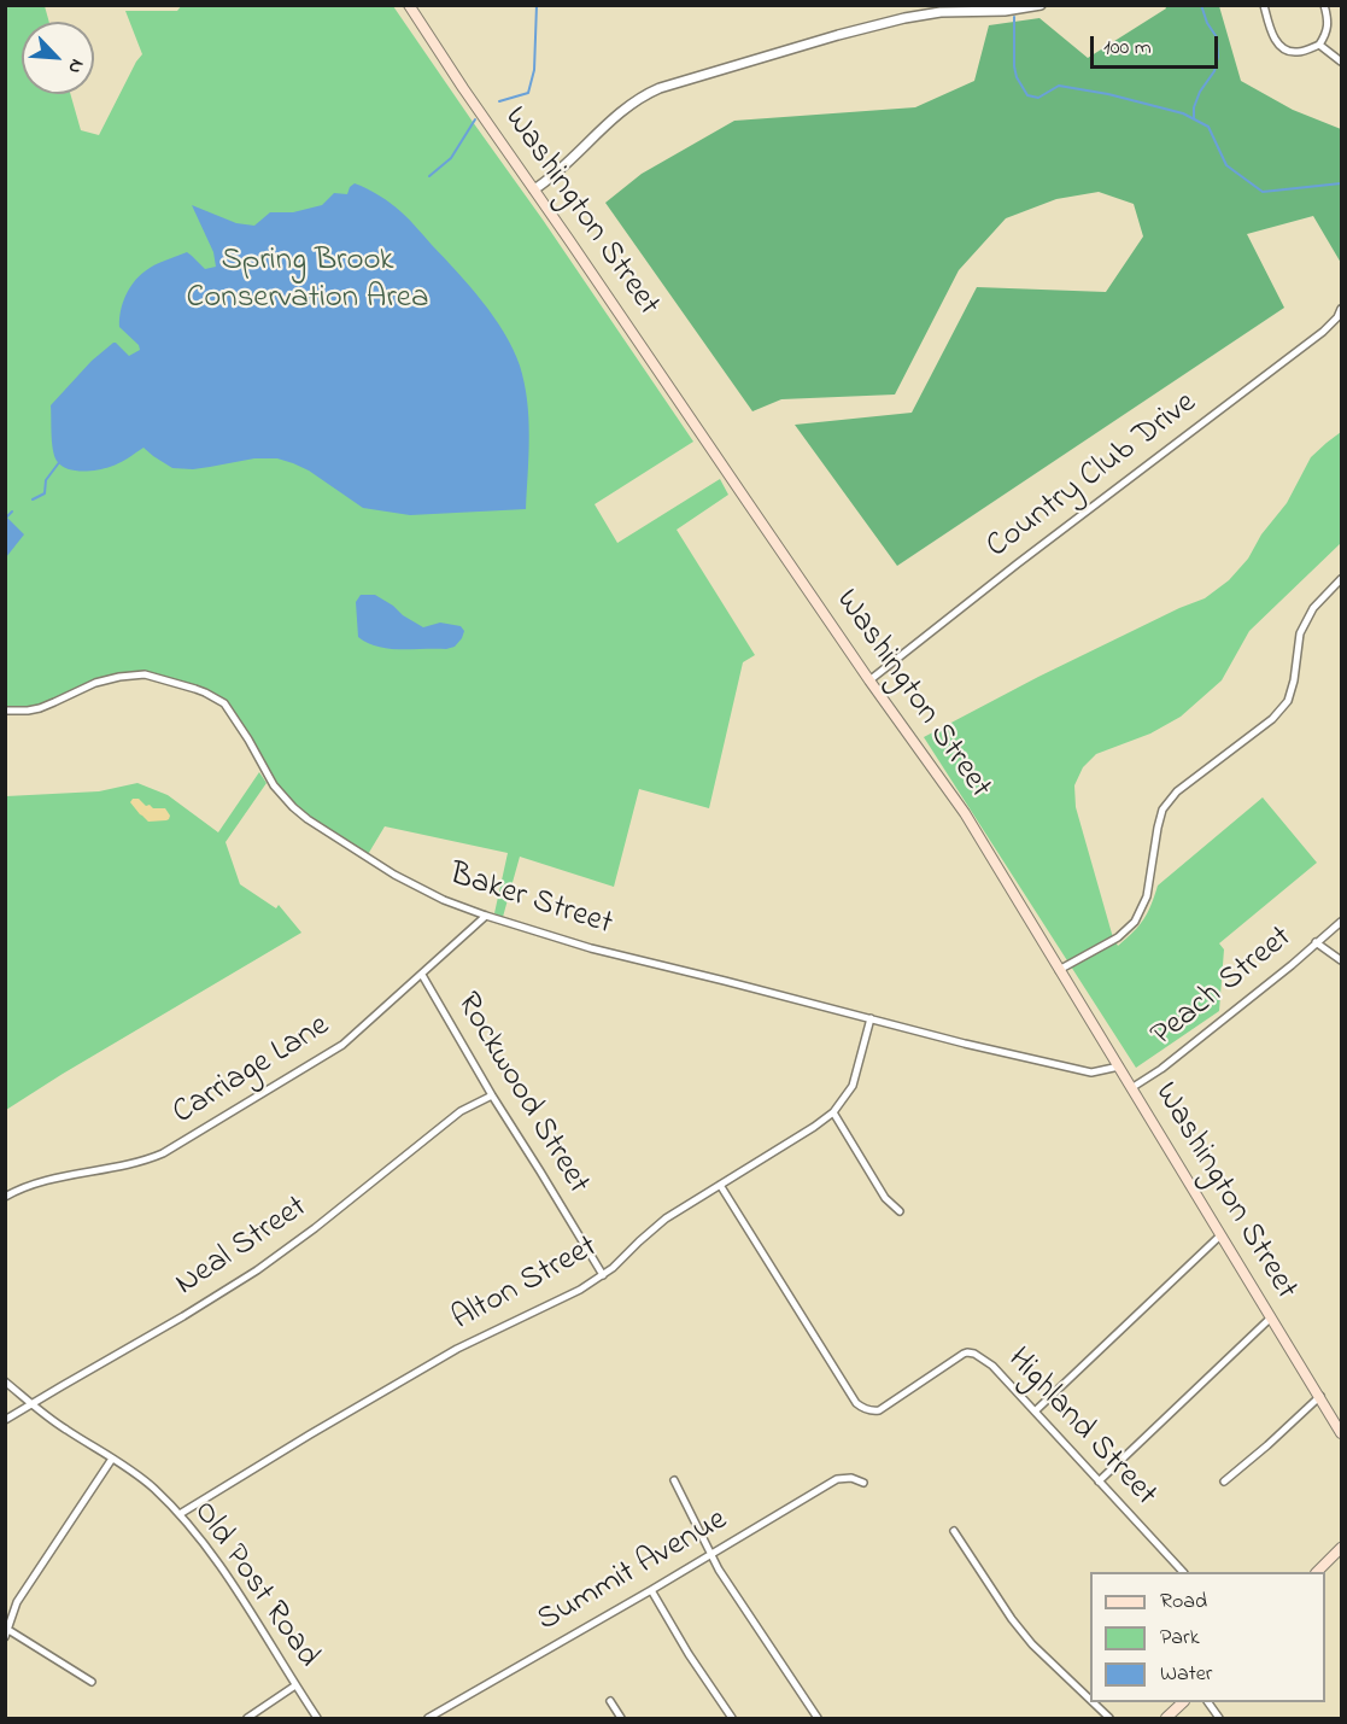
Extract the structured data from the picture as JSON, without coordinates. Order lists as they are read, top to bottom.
{
  "streets": {
    "main road": ["Washington Street"],
    "street": [
      "Country Club Drive",
      "Baker Street",
      "Peach Street",
      "Carriage Lane",
      "Rockwood Street",
      "Neal Street",
      "Alton Street",
      "Highland Street",
      "Summit Avenue",
      "Old Post Road"
    ]
  },
  "crossings": [
    ["Washington Street", "Country Club Drive"],
    ["Washington Street", "Baker Street"],
    ["Washington Street", "Peach Street"],
    ["Baker Street", "Carriage Lane"],
    ["Baker Street", "Alton Street"],
    ["Carriage Lane", "Rockwood Street"],
    ["Rockwood Street", "Neal Street"],
    ["Rockwood Street", "Alton Street"],
    ["Neal Street", "Old Post Road"],
    ["Alton Street", "Highland Street"],
    ["Alton Street", "Old Post Road"]
  ],
  "parks": ["Spring Brook Conservation Area"],
  "legend": ["Road", "Park", "Water"],
  "scale_bar": "100 m",
  "north": "bottom right"
}
